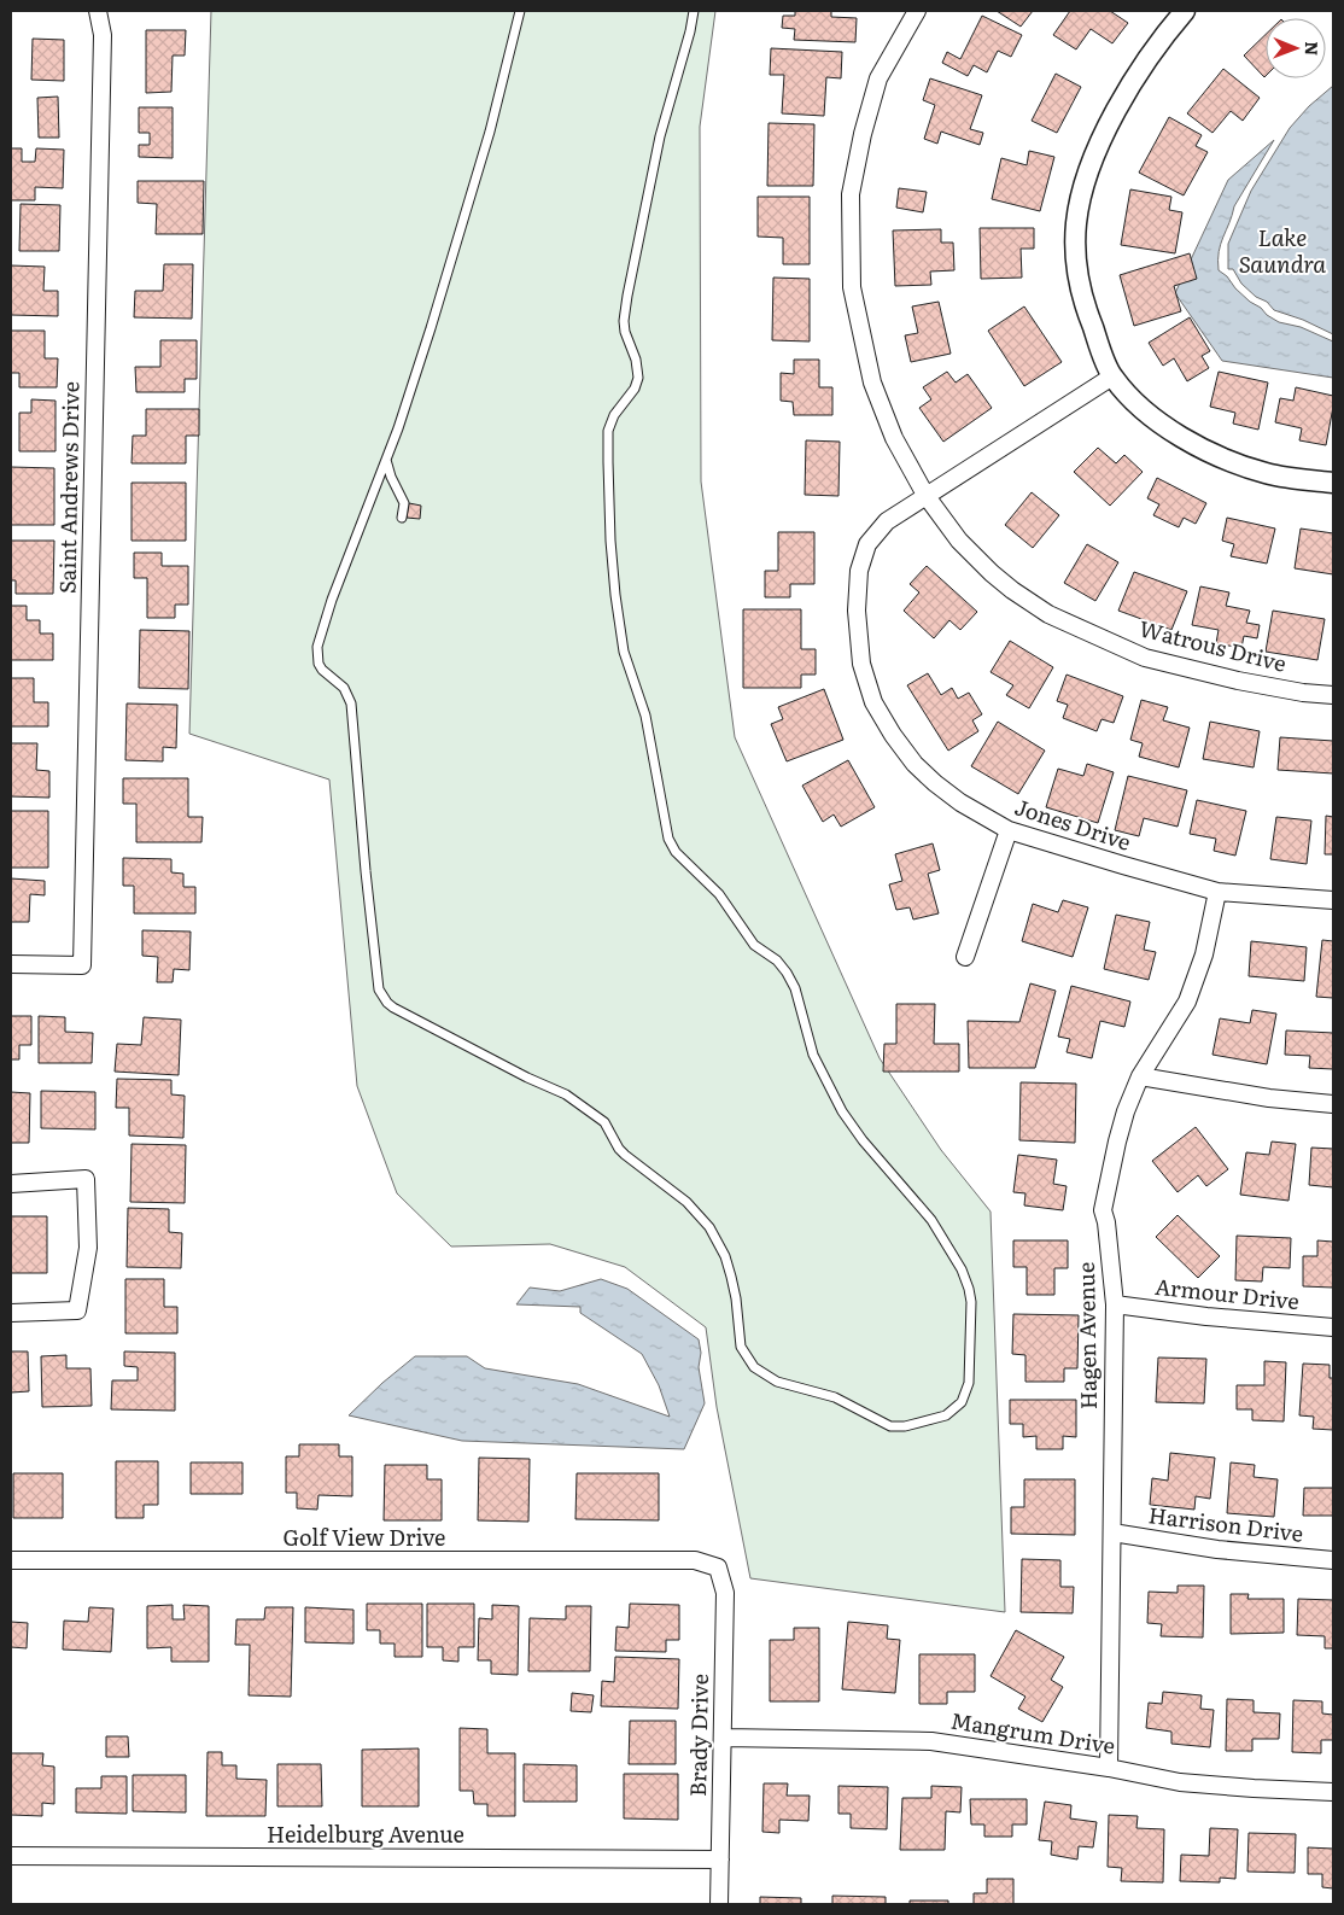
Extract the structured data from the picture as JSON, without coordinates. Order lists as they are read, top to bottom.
{
  "streets": {
    "street": [
      "Saint Andrews Drive",
      "Watrous Drive",
      "Jones Drive",
      "Armour Drive",
      "Hagen Avenue",
      "Harrison Drive",
      "Golf View Drive",
      "Mangrum Drive",
      "Brady Drive",
      "Heidelburg Avenue"
    ]
  },
  "crossings": [
    ["Watrous Drive", "Jones Drive"],
    ["Jones Drive", "Hagen Avenue"],
    ["Armour Drive", "Hagen Avenue"],
    ["Hagen Avenue", "Harrison Drive"],
    ["Hagen Avenue", "Mangrum Drive"],
    ["Golf View Drive", "Brady Drive"],
    ["Mangrum Drive", "Brady Drive"],
    ["Brady Drive", "Heidelburg Avenue"]
  ],
  "water": ["Lake Saundra"],
  "north": "right"
}
